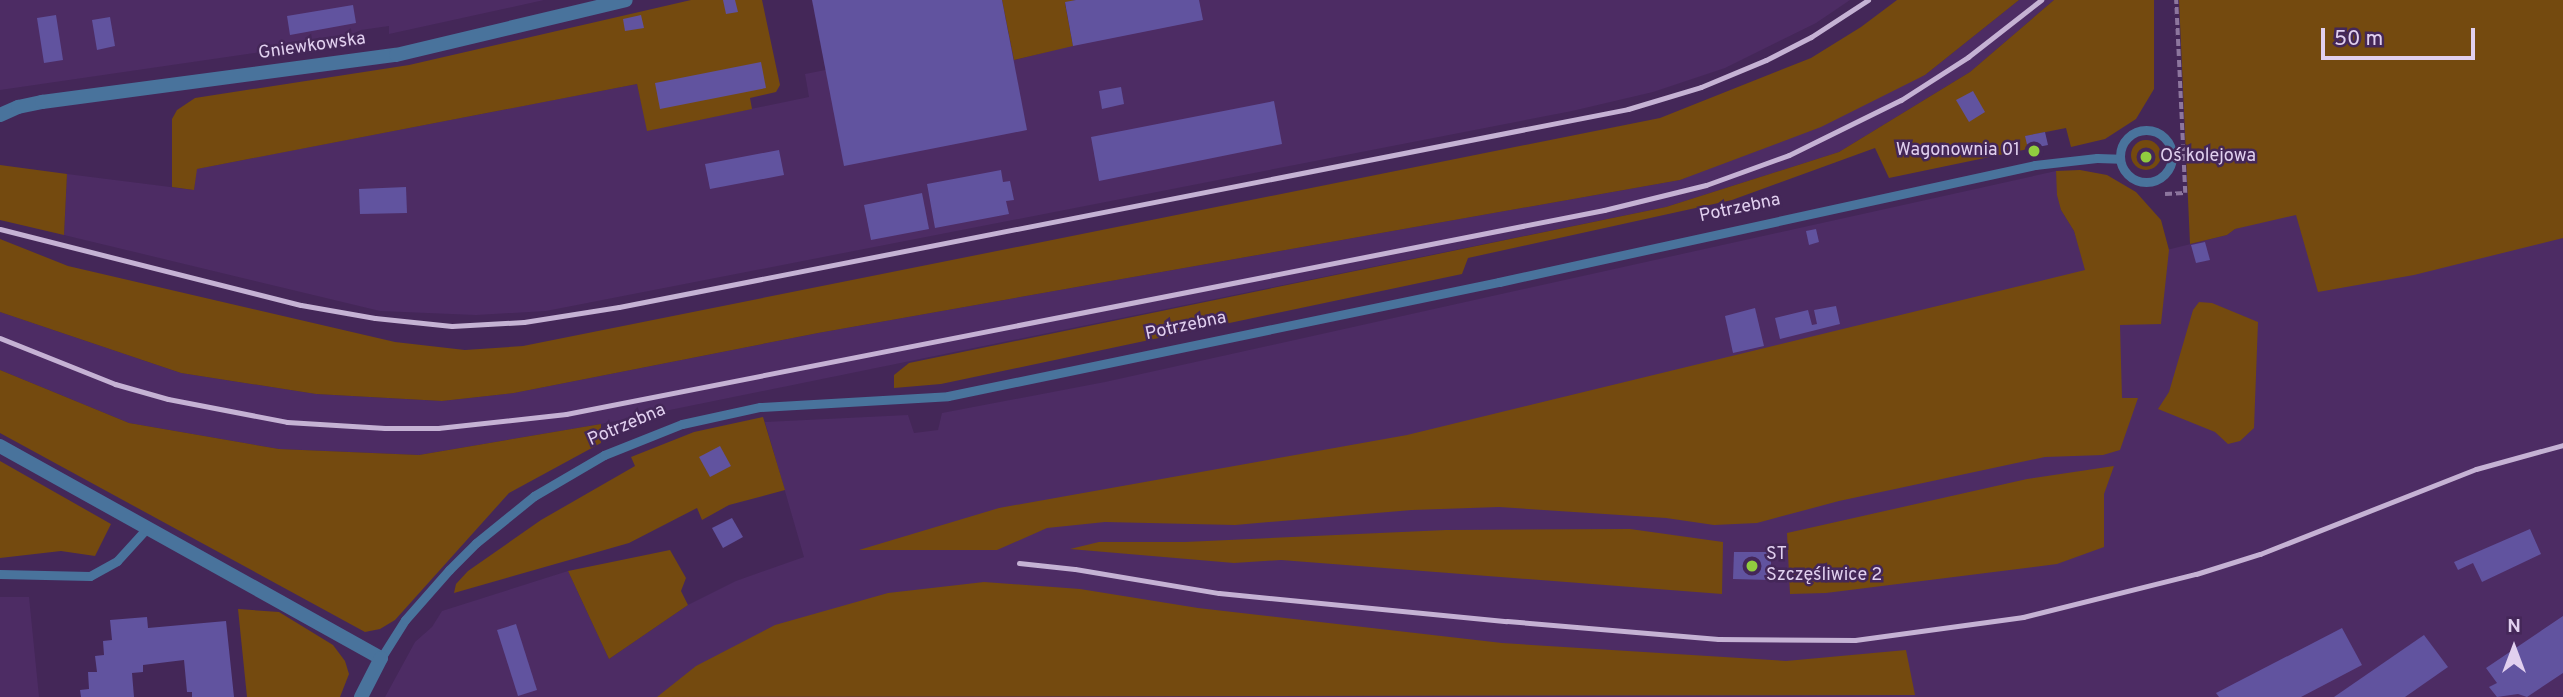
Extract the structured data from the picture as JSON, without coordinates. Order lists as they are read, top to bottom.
{
  "streets": {
    "street": ["Gniewkowska", "Potrzebna"]
  },
  "places": ["Wagonownia 01", "Oś kolejowa", "ST Szczęśliwice 2"],
  "scale_bar": "50 m",
  "north": "top"
}
